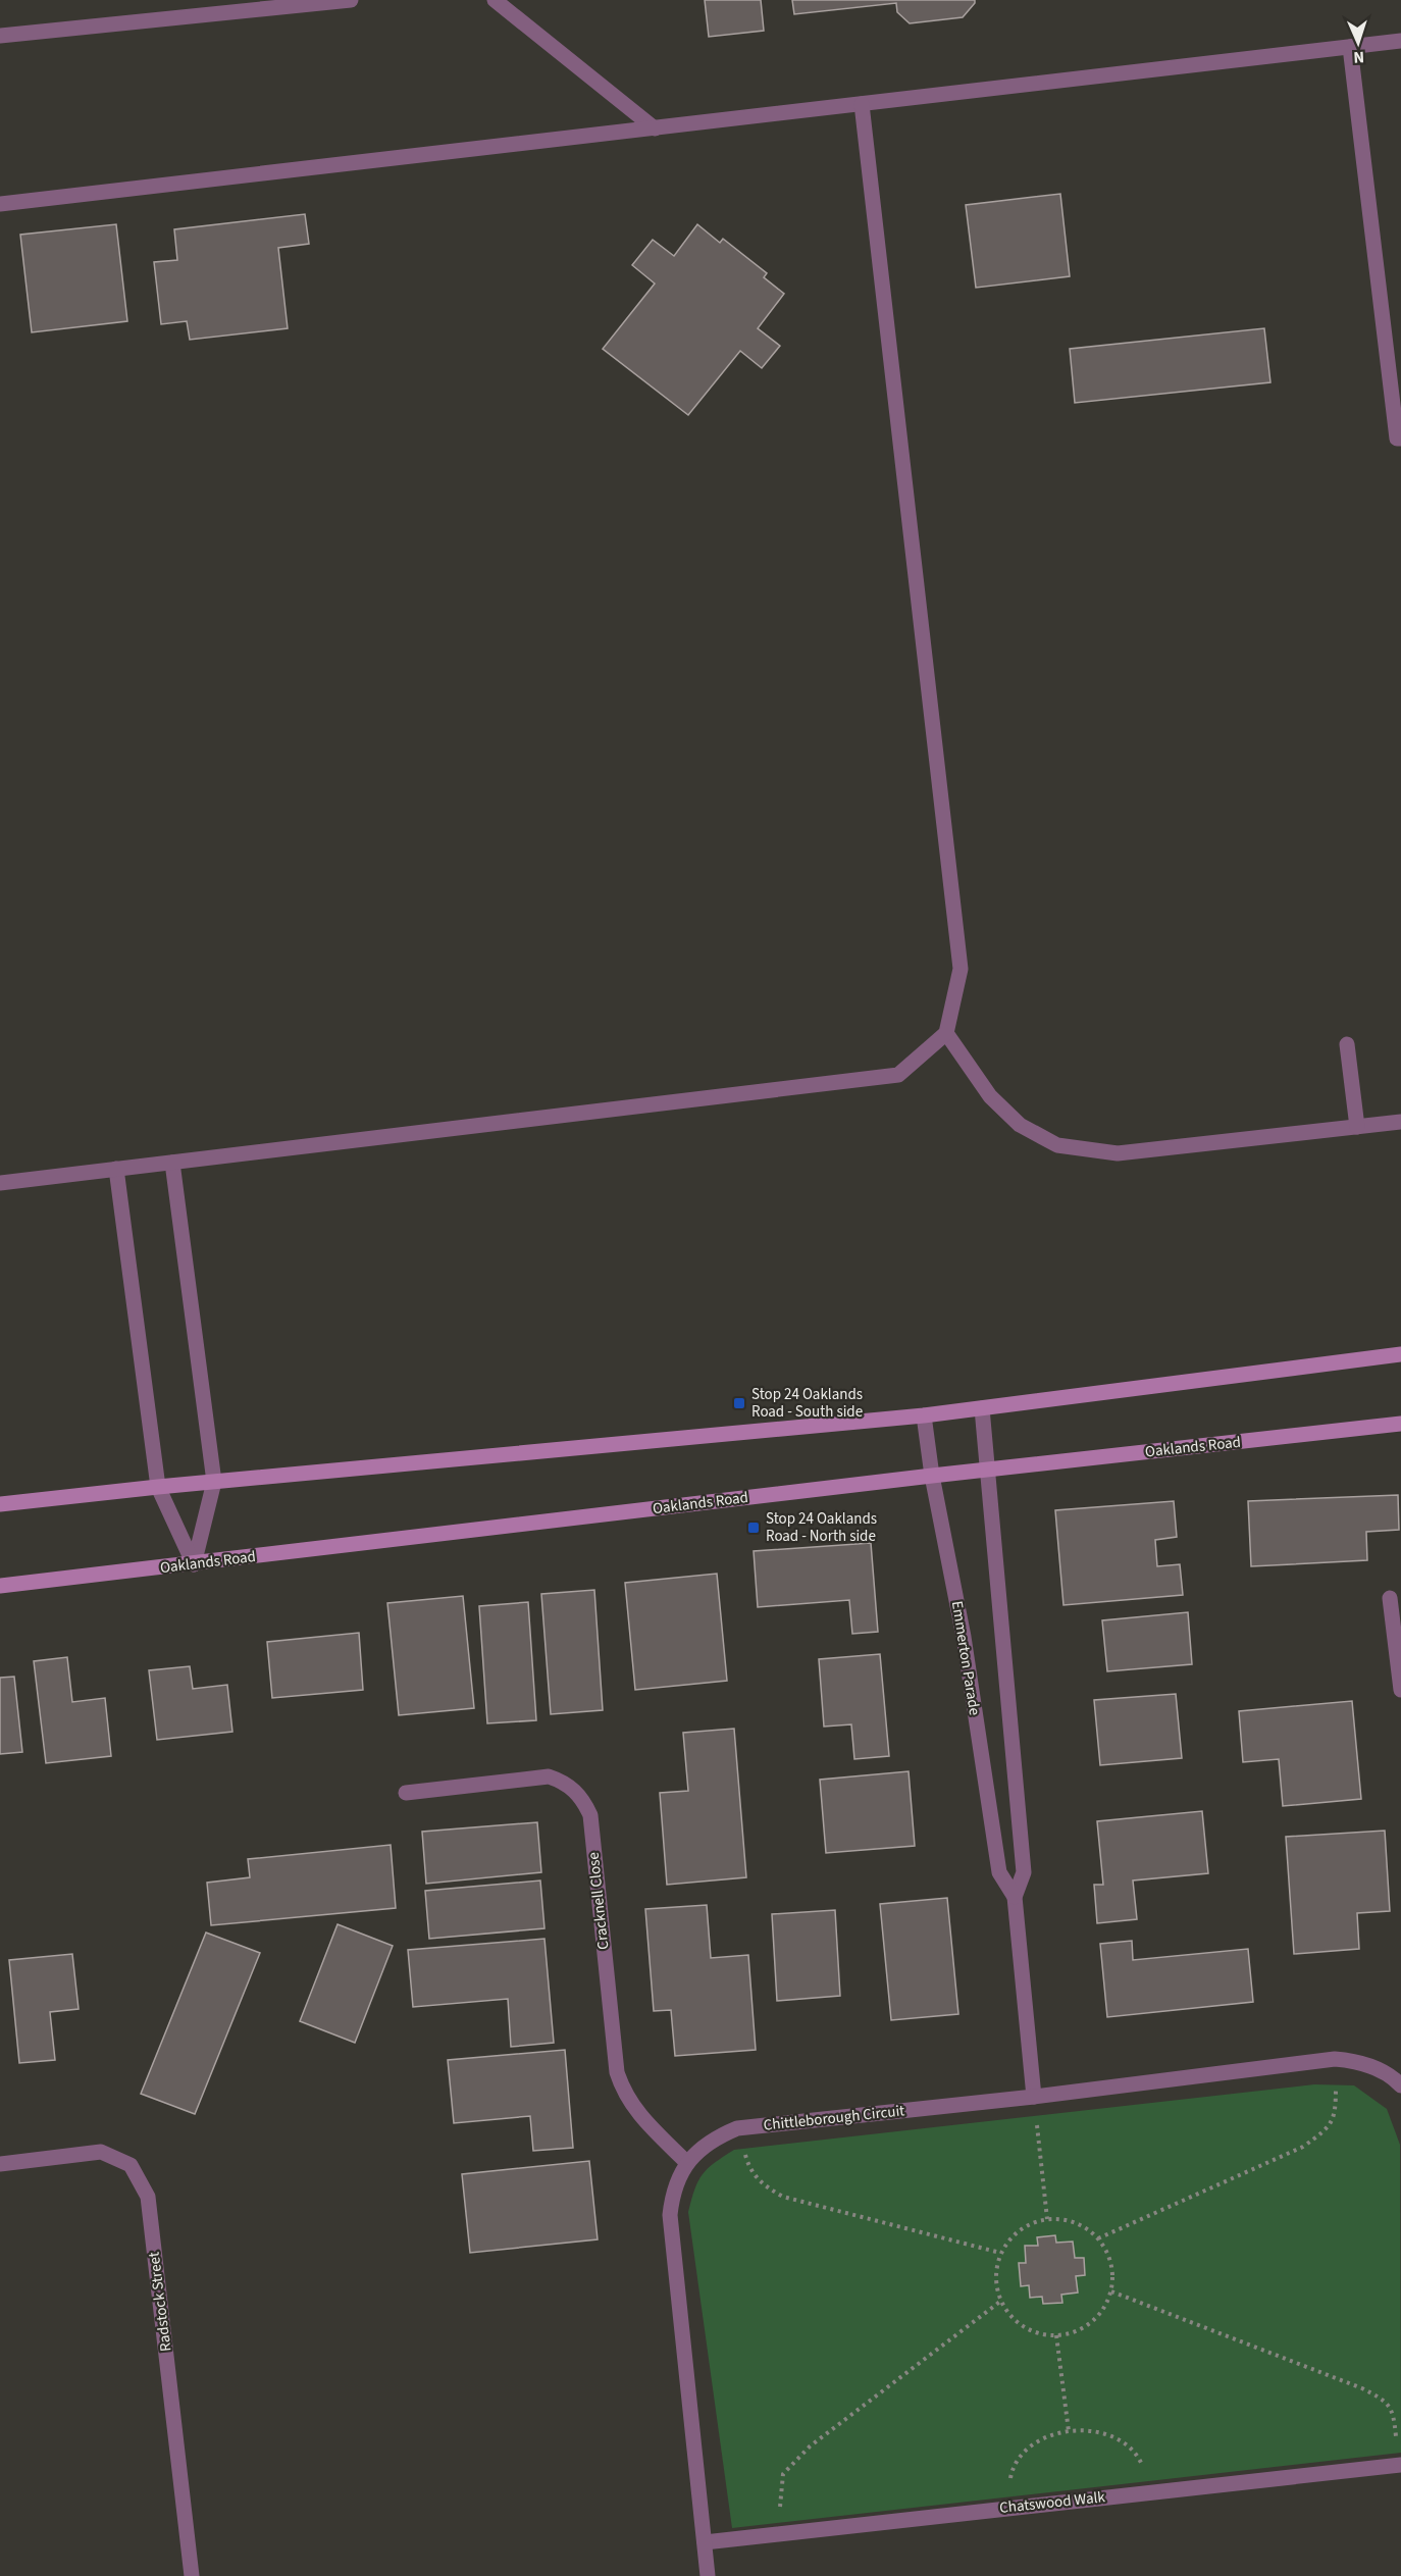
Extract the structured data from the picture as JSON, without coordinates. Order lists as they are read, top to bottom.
{
  "streets": {
    "main road": ["Oaklands Road"],
    "street": [
      "Emmerton Parade",
      "Cracknell Close",
      "Chittleborough Circuit",
      "Radstock Street",
      "Chatswood Walk"
    ]
  },
  "crossings": [
    ["Oaklands Road", "Emmerton Parade"],
    ["Emmerton Parade", "Chittleborough Circuit"],
    ["Cracknell Close", "Chittleborough Circuit"],
    ["Chittleborough Circuit", "Chatswood Walk"]
  ],
  "places": {
    "transit": ["Stop 24 Oaklands Road - South side", "Stop 24 Oaklands Road - North side"]
  },
  "north": "bottom"
}
